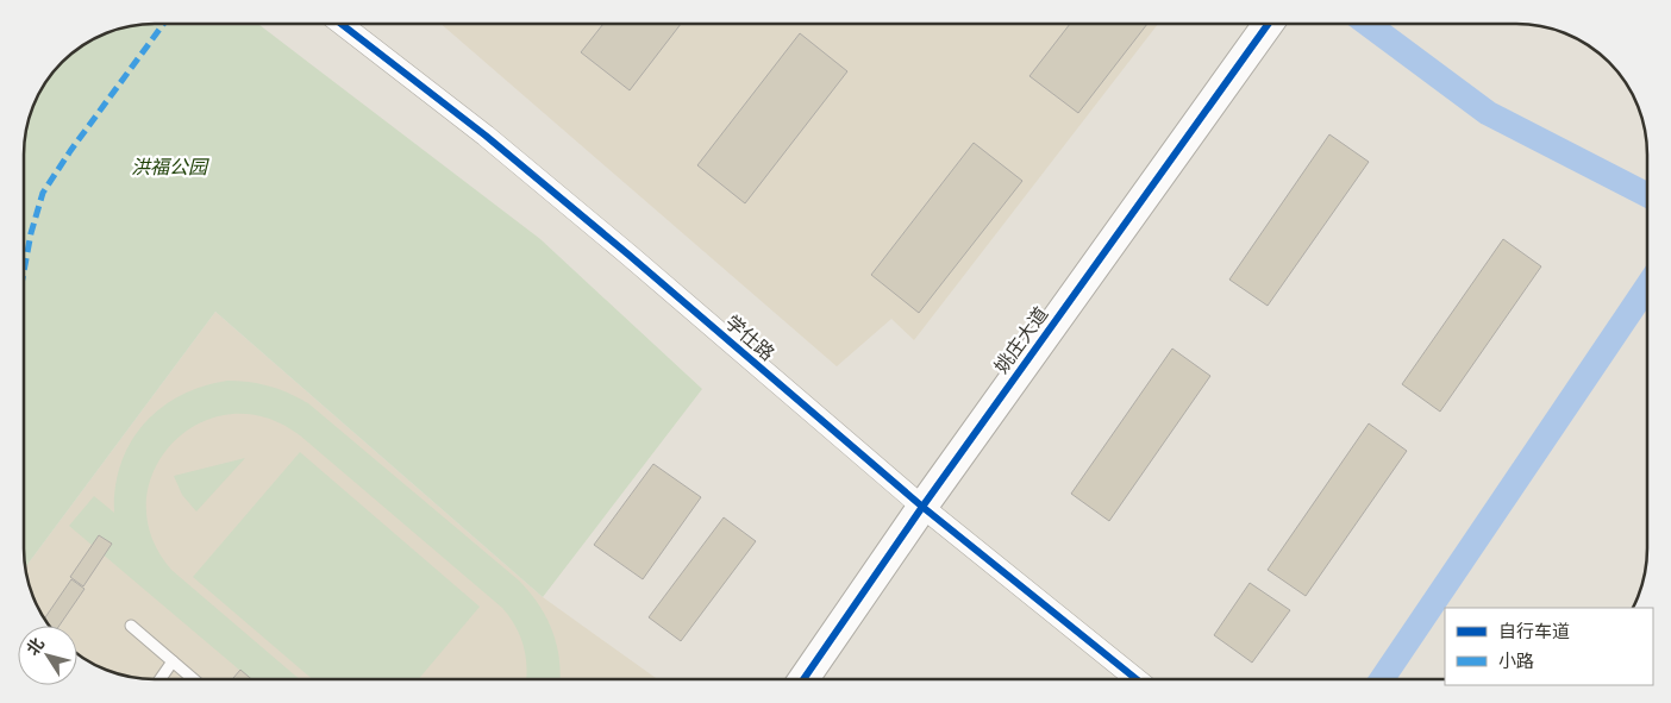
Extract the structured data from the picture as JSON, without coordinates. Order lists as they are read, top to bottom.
{
  "streets": {
    "street": ["学仕路", "姚庄大道"]
  },
  "crossings": [
    ["学仕路", "姚庄大道"]
  ],
  "parks": ["洪福公园"],
  "legend": ["自行车道", "小路"],
  "north": "top left"
}
